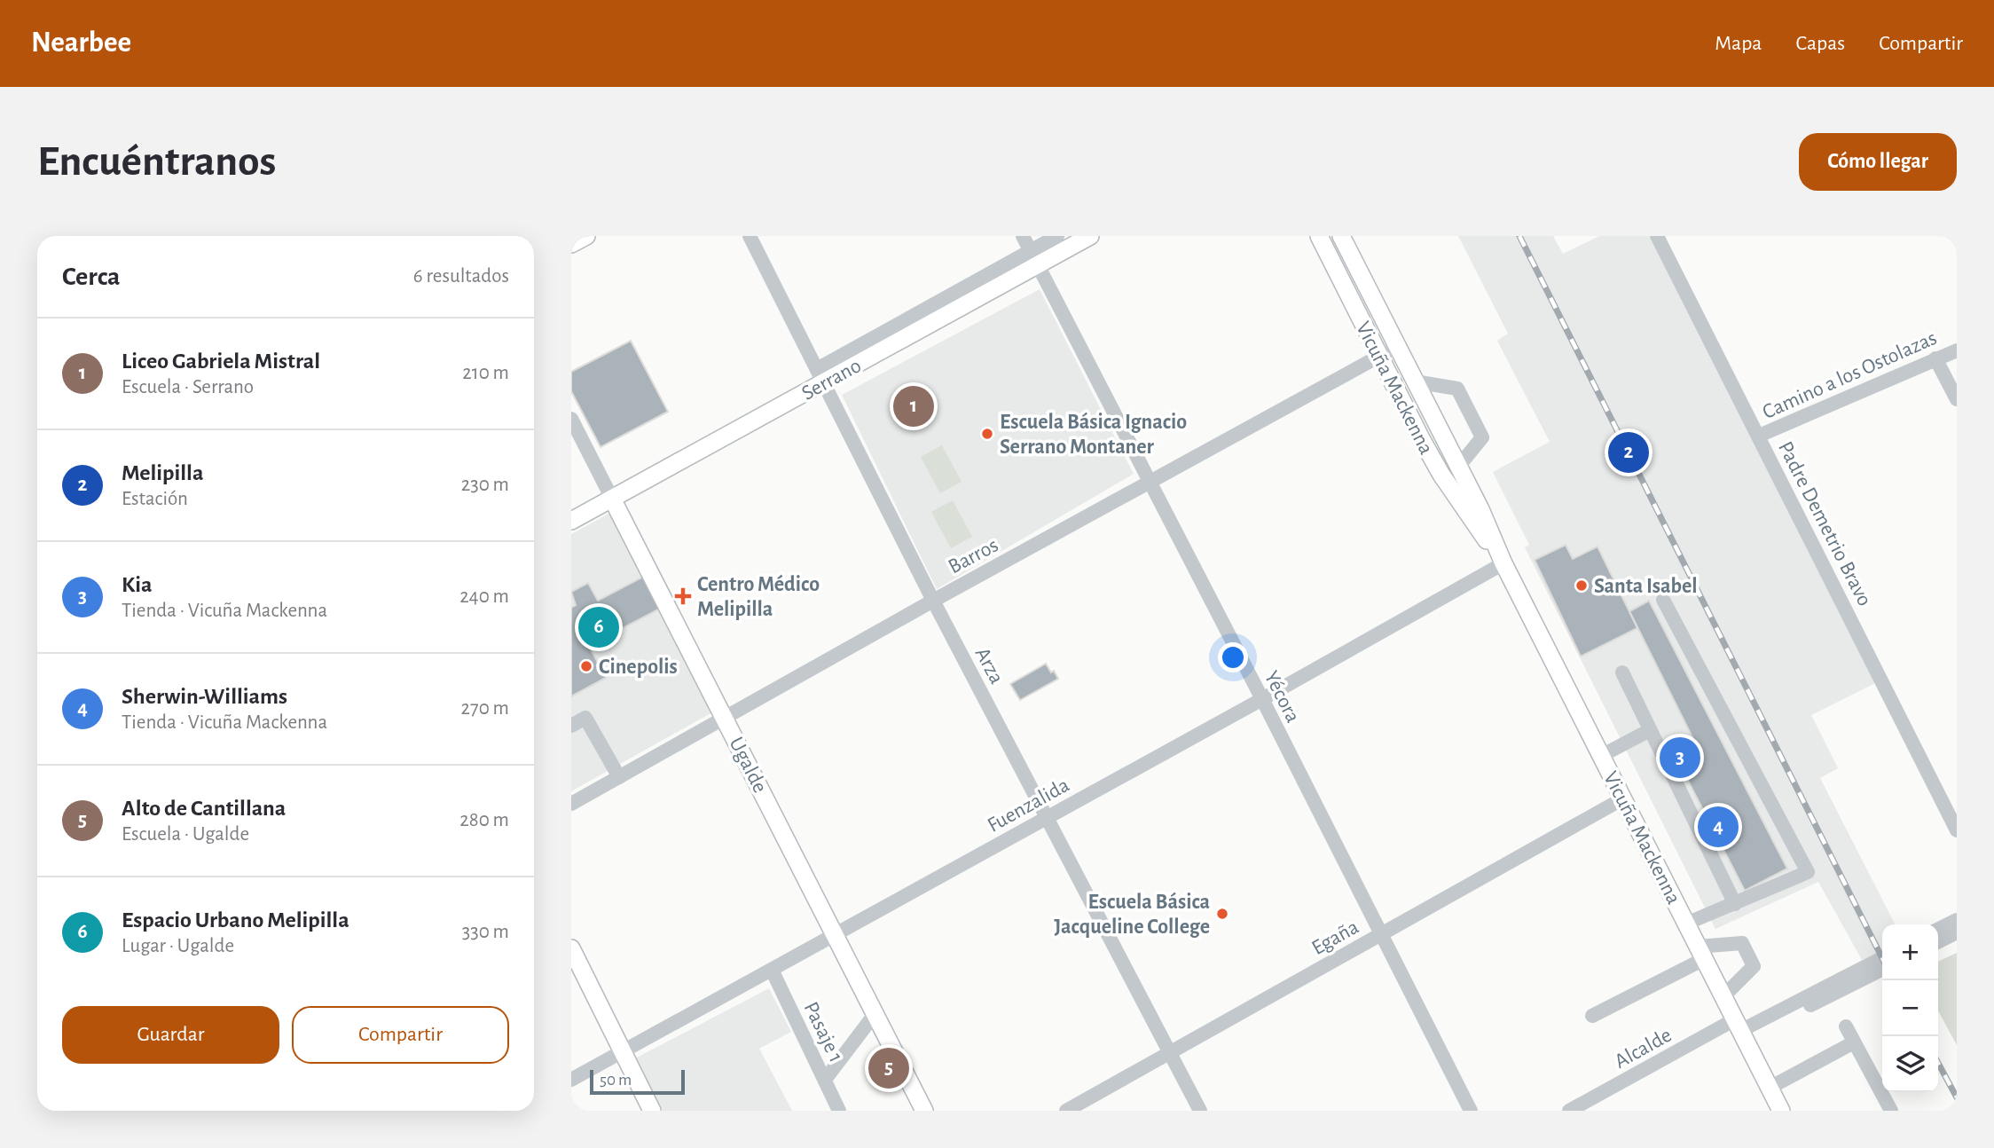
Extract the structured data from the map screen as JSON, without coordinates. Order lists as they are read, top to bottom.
{
  "streets": {
    "main road": ["Serrano", "Vicuña Mackenna", "Ugalde"],
    "street": [
      "Camino a los Ostolazas",
      "Padre Demetrio Bravo",
      "Barros",
      "Arza",
      "Yécora",
      "Fuenzalida",
      "Egaña",
      "Pasaje 1",
      "Alcalde"
    ]
  },
  "crossings": [
    ["Camino a los Ostolazas", "Padre Demetrio Bravo"],
    ["Serrano", "Arza"],
    ["Serrano", "Yécora"],
    ["Serrano", "Ugalde"],
    ["Vicuña Mackenna", "Barros"],
    ["Vicuña Mackenna", "Fuenzalida"],
    ["Vicuña Mackenna", "Egaña"],
    ["Vicuña Mackenna", "Alcalde"],
    ["Barros", "Arza"],
    ["Barros", "Yécora"],
    ["Barros", "Ugalde"],
    ["Arza", "Fuenzalida"],
    ["Arza", "Egaña"],
    ["Yécora", "Fuenzalida"],
    ["Yécora", "Egaña"],
    ["Ugalde", "Fuenzalida"],
    ["Fuenzalida", "Pasaje 1"]
  ],
  "places": {
    "other": [
      "Escuela Básica Ignacio Serrano Montaner",
      "Santa Isabel",
      "Cinepolis",
      "Escuela Básica Jacqueline College"
    ],
    "health": ["Centro Médico Melipilla"]
  },
  "scale_bar": "50 m",
  "page": {
    "header": "Nearbee",
    "nav": ["Mapa", "Capas", "Compartir"],
    "buttons": [
      "Cómo llegar",
      ["Guardar", "Compartir"]
    ],
    "title": "Encuéntranos",
    "heading": ["Cerca", "6 resultados"],
    "list": [
      {
        "mark": "1",
        "name": "Liceo Gabriela Mistral",
        "note": "Escuela · Serrano",
        "value": "210 m"
      },
      {
        "mark": "2",
        "name": "Melipilla",
        "note": "Estación",
        "value": "230 m"
      },
      {
        "mark": "3",
        "name": "Kia",
        "note": "Tienda · Vicuña Mackenna",
        "value": "240 m"
      },
      {
        "mark": "4",
        "name": "Sherwin-Williams",
        "note": "Tienda · Vicuña Mackenna",
        "value": "270 m"
      },
      {
        "mark": "5",
        "name": "Alto de Cantillana",
        "note": "Escuela · Ugalde",
        "value": "280 m"
      },
      {
        "mark": "6",
        "name": "Espacio Urbano Melipilla",
        "note": "Lugar · Ugalde",
        "value": "330 m"
      }
    ],
    "pins": [
      "1",
      "2",
      "6",
      "3",
      "4",
      "5"
    ],
    "map_buttons": ["+", "−"],
    "scale": "50 m"
  }
}
